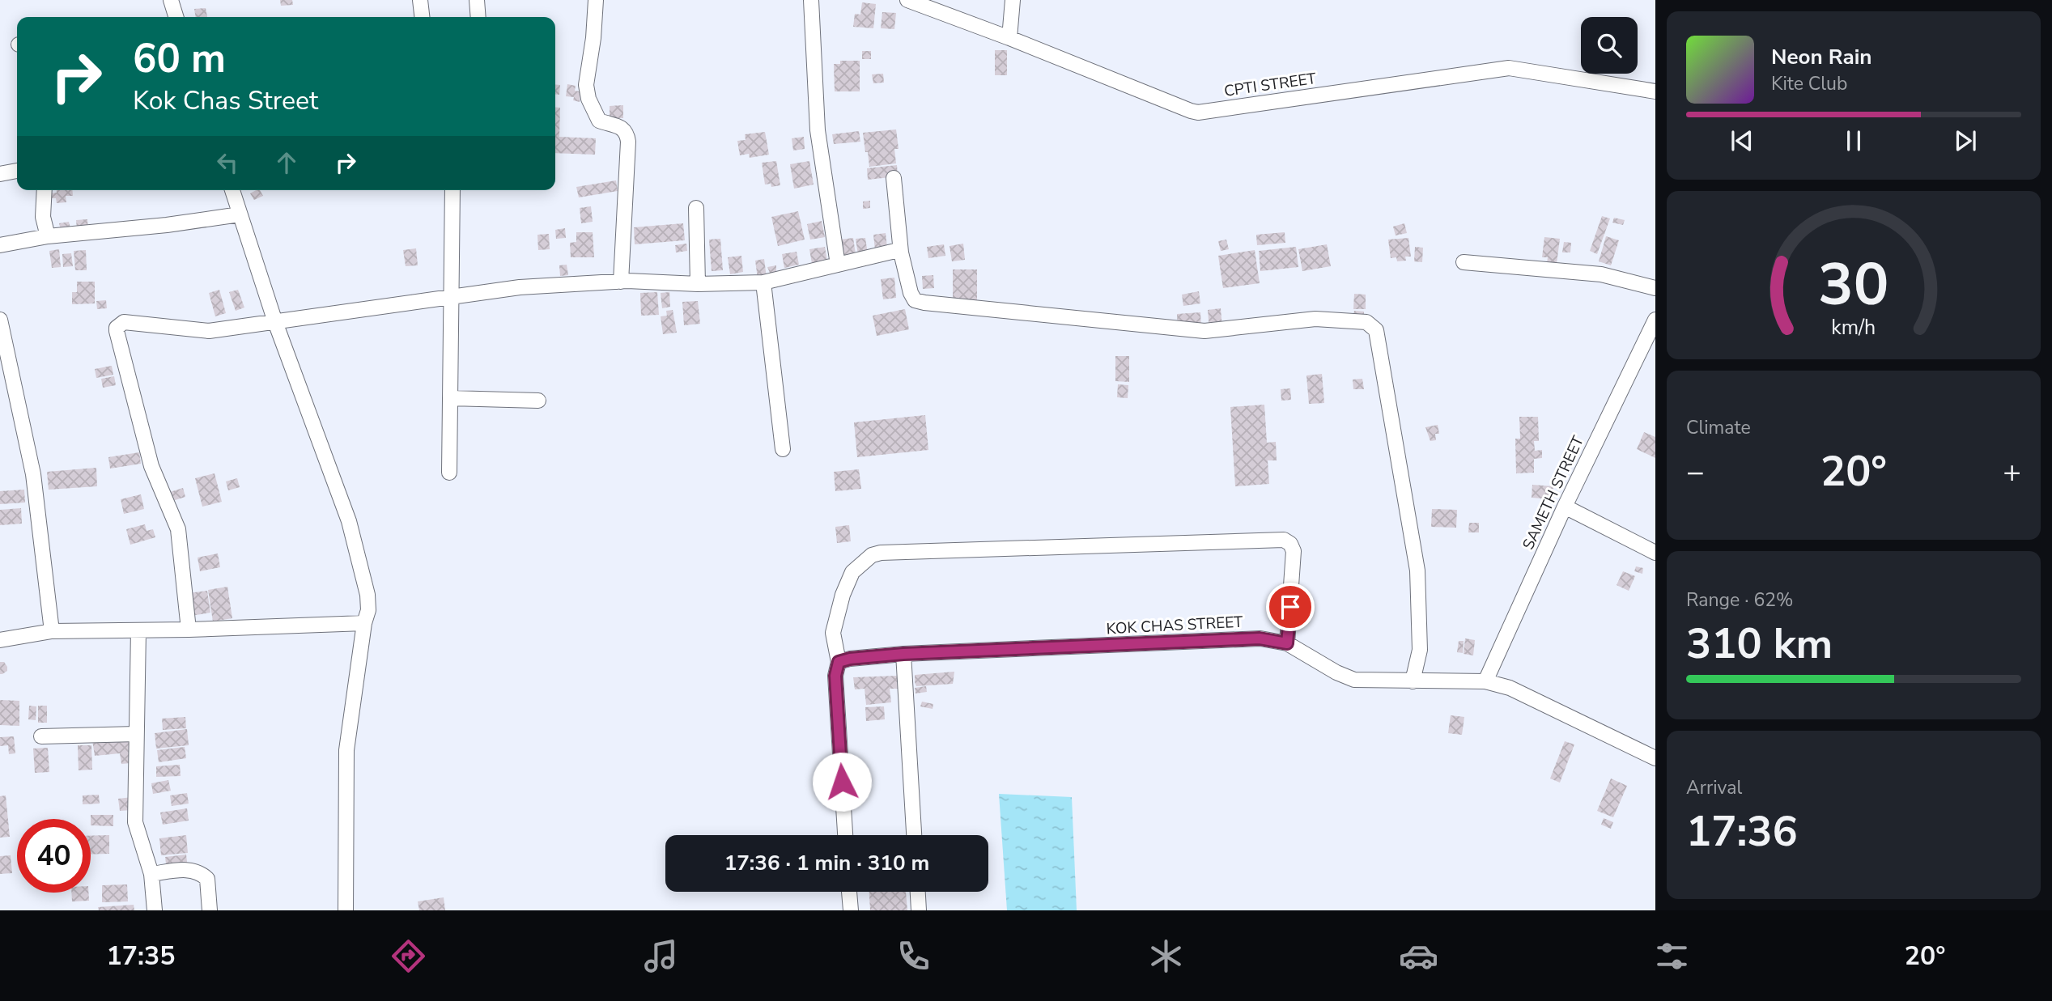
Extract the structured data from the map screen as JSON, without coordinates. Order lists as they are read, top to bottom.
{
  "streets": {
    "street": ["CPTI STREET", "SAMETH STREET", "KOK CHAS STREET"]
  },
  "crossings": [
    ["SAMETH STREET", "KOK CHAS STREET"]
  ],
  "page": {
    "turn": ["60 m", "Kok Chas Street"],
    "song": ["Neon Rain", "Kite Club"],
    "tile": [
      "Climate",
      ["Range · 62%", "310 km"],
      ["Arrival", "17:36"]
    ],
    "heat": ["−", "20°", "+"],
    "limit": "40",
    "trip": "17:36 · 1 min · 310 m",
    "tabs": ["17:35", "20°"],
    "gauge": ["30", "km/h"]
  }
}
